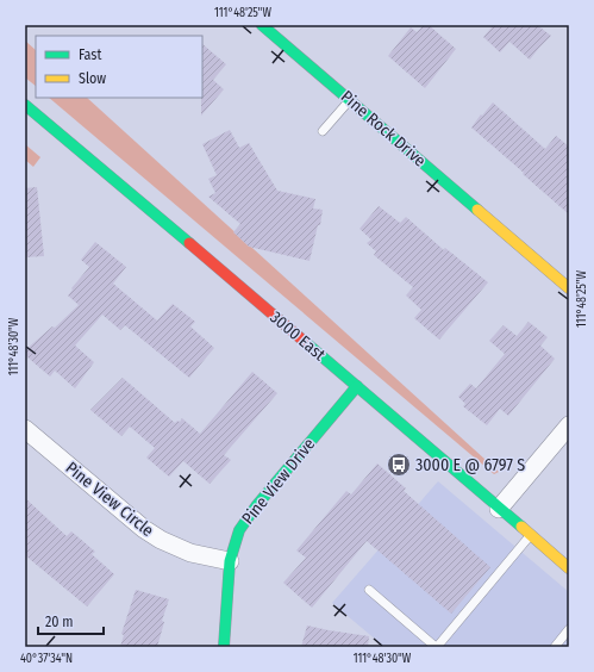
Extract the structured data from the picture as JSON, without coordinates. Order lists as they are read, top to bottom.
{
  "streets": {
    "main road": ["Pine Rock Drive", "3000 East", "Pine View Drive"],
    "street": ["Pine View Circle"]
  },
  "crossings": [
    ["3000 East", "Pine View Drive"],
    ["Pine View Drive", "Pine View Circle"]
  ],
  "places": {
    "bus stop": ["3000 E @ 6797 S"]
  },
  "legend": ["Fast", "Slow"],
  "scale_bar": "20 m",
  "coordinates": ["111°48'25\"W", "111°48'30\"W", "40°37'34\"N"]
}
